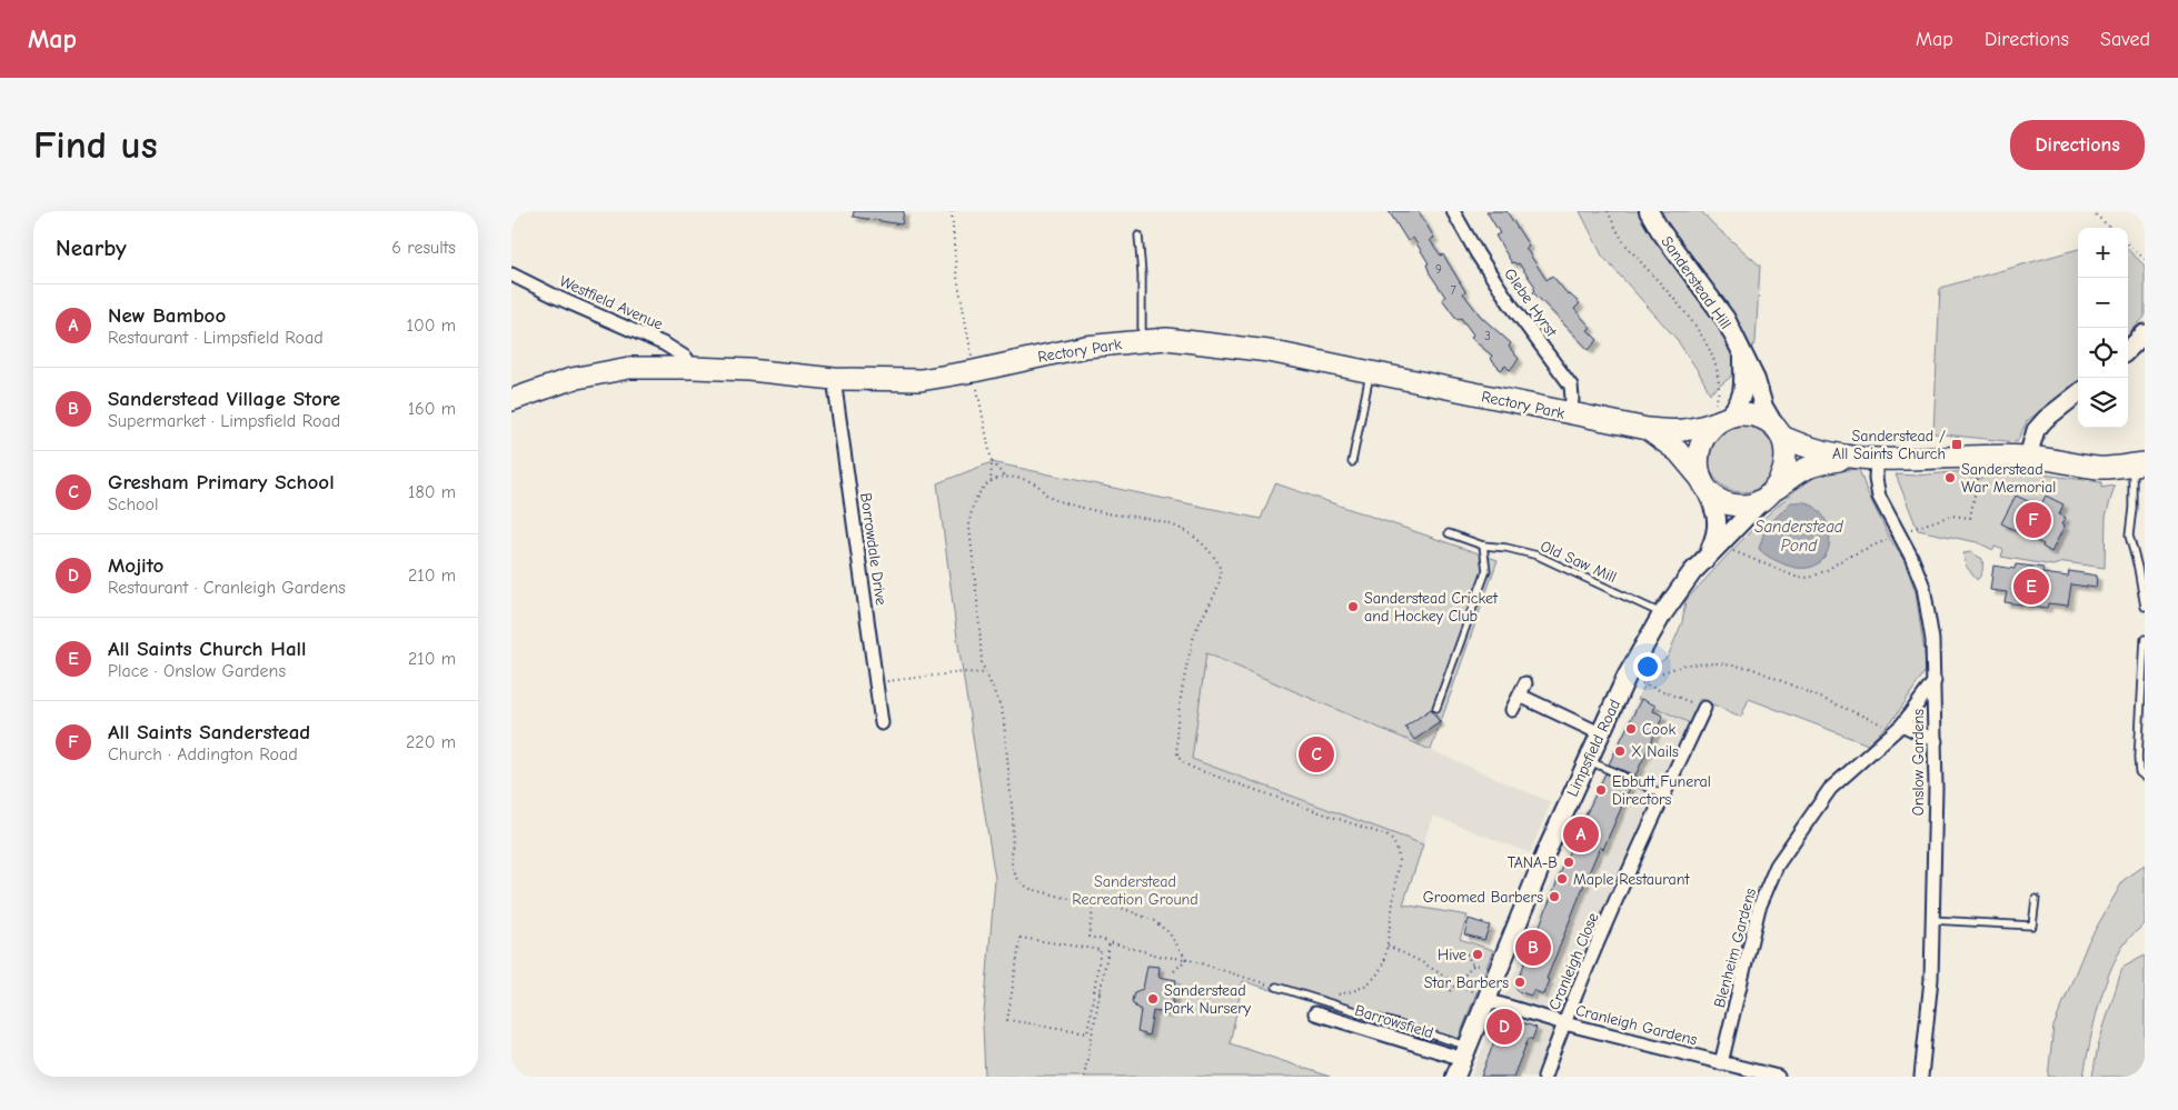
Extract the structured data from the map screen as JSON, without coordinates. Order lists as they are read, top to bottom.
{
  "streets": {
    "main road": ["Sanderstead Hill", "Rectory Park", "Limpsfield Road"],
    "street": [
      "Westfield Avenue",
      "Glebe Hyrst",
      "Borrowdale Drive",
      "Onslow Gardens",
      "Blenheim Gardens",
      "Cranleigh Close",
      "Barrowsfield",
      "Cranleigh Gardens"
    ],
    "lane": ["Old Saw Mill"]
  },
  "crossings": [
    ["Sanderstead Hill", "Rectory Park"],
    ["Sanderstead Hill", "Limpsfield Road"],
    ["Westfield Avenue", "Rectory Park"],
    ["Glebe Hyrst", "Rectory Park"],
    ["Rectory Park", "Borrowdale Drive"],
    ["Rectory Park", "Limpsfield Road"],
    ["Old Saw Mill", "Limpsfield Road"],
    ["Limpsfield Road", "Barrowsfield"],
    ["Limpsfield Road", "Cranleigh Gardens"],
    ["Onslow Gardens", "Blenheim Gardens"],
    ["Blenheim Gardens", "Cranleigh Gardens"],
    ["Cranleigh Close", "Cranleigh Gardens"]
  ],
  "water": ["Sanderstead Pond"],
  "parks": ["Sanderstead Recreation Ground"],
  "places": {
    "transit": ["Sanderstead / All Saints Church"],
    "other": [
      "Sanderstead War Memorial",
      "Sanderstead Cricket and Hockey Club",
      "Cook",
      "X Nails",
      "Ebbutt Funeral Directors",
      "TANA-B",
      "Maple Restaurant",
      "Groomed Barbers",
      "Hive",
      "Star Barbers",
      "Sanderstead Park Nursery"
    ]
  },
  "house_numbers": ["9", "7", "3"],
  "page": {
    "header": "Map",
    "nav": ["Map", "Directions", "Saved"],
    "buttons": "Directions",
    "title": "Find us",
    "heading": ["Nearby", "6 results"],
    "map_buttons": ["+", "−"],
    "list": [
      {
        "mark": "A",
        "name": "New Bamboo",
        "note": "Restaurant · Limpsfield Road",
        "value": "100 m"
      },
      {
        "mark": "B",
        "name": "Sanderstead Village Store",
        "note": "Supermarket · Limpsfield Road",
        "value": "160 m"
      },
      {
        "mark": "C",
        "name": "Gresham Primary School",
        "note": "School",
        "value": "180 m"
      },
      {
        "mark": "D",
        "name": "Mojito",
        "note": "Restaurant · Cranleigh Gardens",
        "value": "210 m"
      },
      {
        "mark": "E",
        "name": "All Saints Church Hall",
        "note": "Place · Onslow Gardens",
        "value": "210 m"
      },
      {
        "mark": "F",
        "name": "All Saints Sanderstead",
        "note": "Church · Addington Road",
        "value": "220 m"
      }
    ],
    "pins": [
      "F",
      "E",
      "C",
      "A",
      "B",
      "D"
    ]
  }
}
